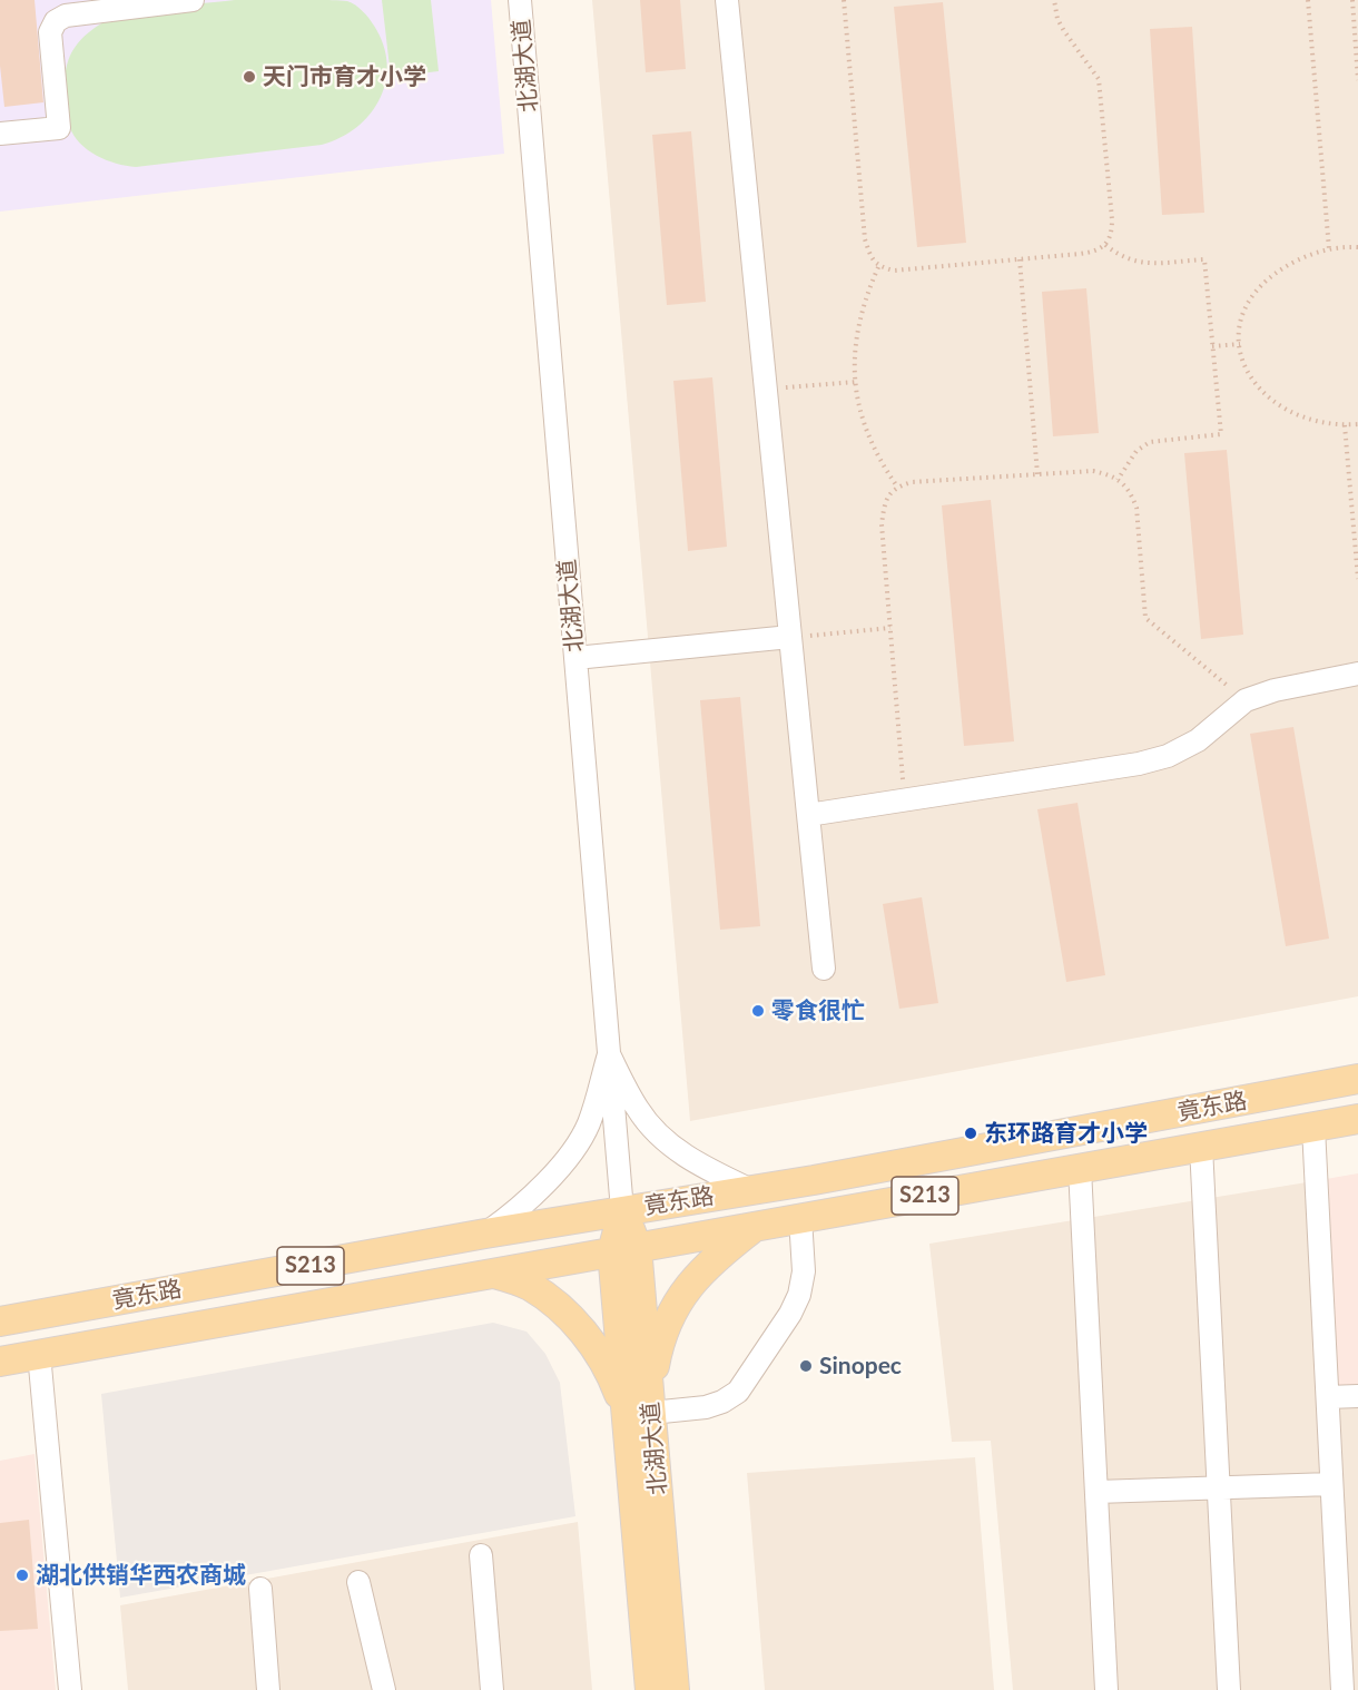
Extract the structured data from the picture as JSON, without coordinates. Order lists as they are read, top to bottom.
{
  "streets": {
    "main road": ["北湖大道", "竟东路", "S213"]
  },
  "crossings": [
    ["北湖大道", "竟东路"]
  ],
  "places": [
    "天门市育才小学",
    "零食很忙",
    "东环路育才小学",
    "Sinopec",
    "湖北供销华西农商城"
  ]
}
